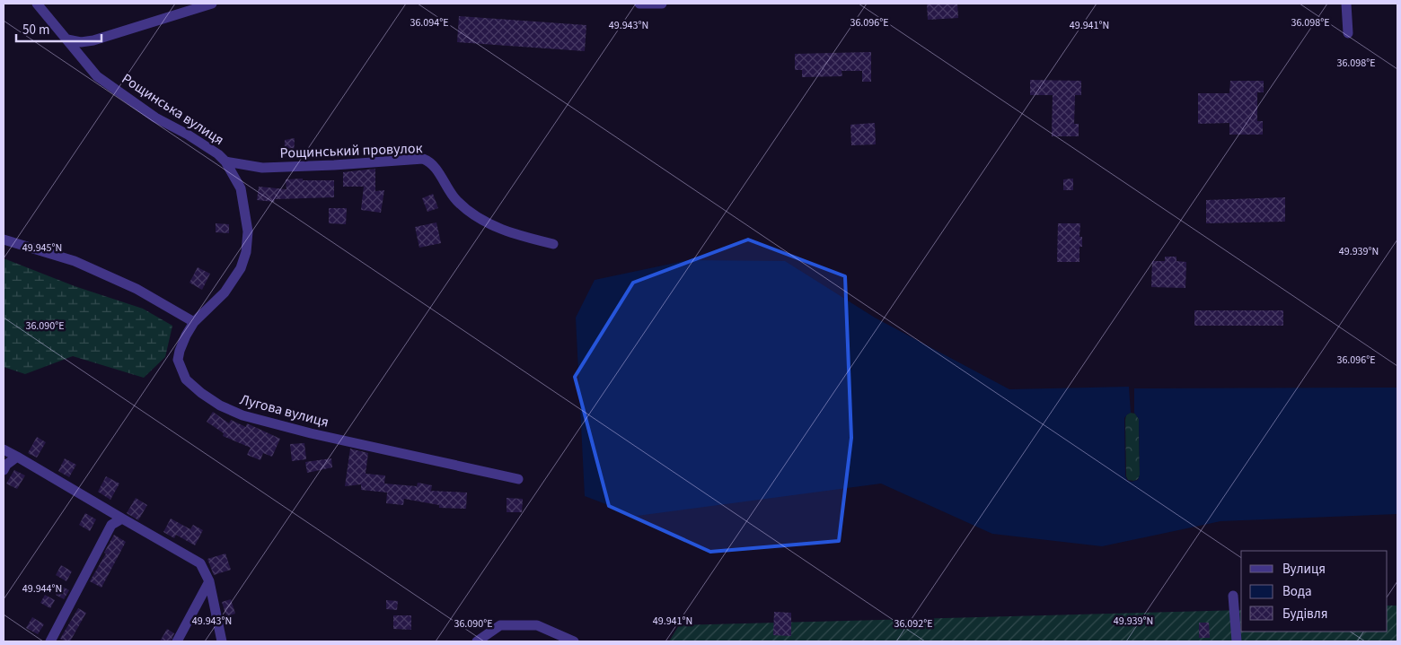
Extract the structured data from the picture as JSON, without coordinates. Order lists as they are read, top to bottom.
{
  "streets": {
    "street": ["Рощинська вулиця", "Рощинський провулок", "Лугова вулиця"]
  },
  "crossings": [
    ["Рощинська вулиця", "Рощинський провулок"],
    ["Рощинська вулиця", "Лугова вулиця"]
  ],
  "legend": ["Вулиця", "Вода", "Будівля"],
  "scale_bar": "50 m",
  "coordinates": [
    "36.094°E",
    "36.096°E",
    "36.098°E",
    "49.943°N",
    "49.941°N",
    "49.945°N",
    "49.939°N",
    "36.090°E",
    "49.944°N",
    "36.092°E"
  ]
}
